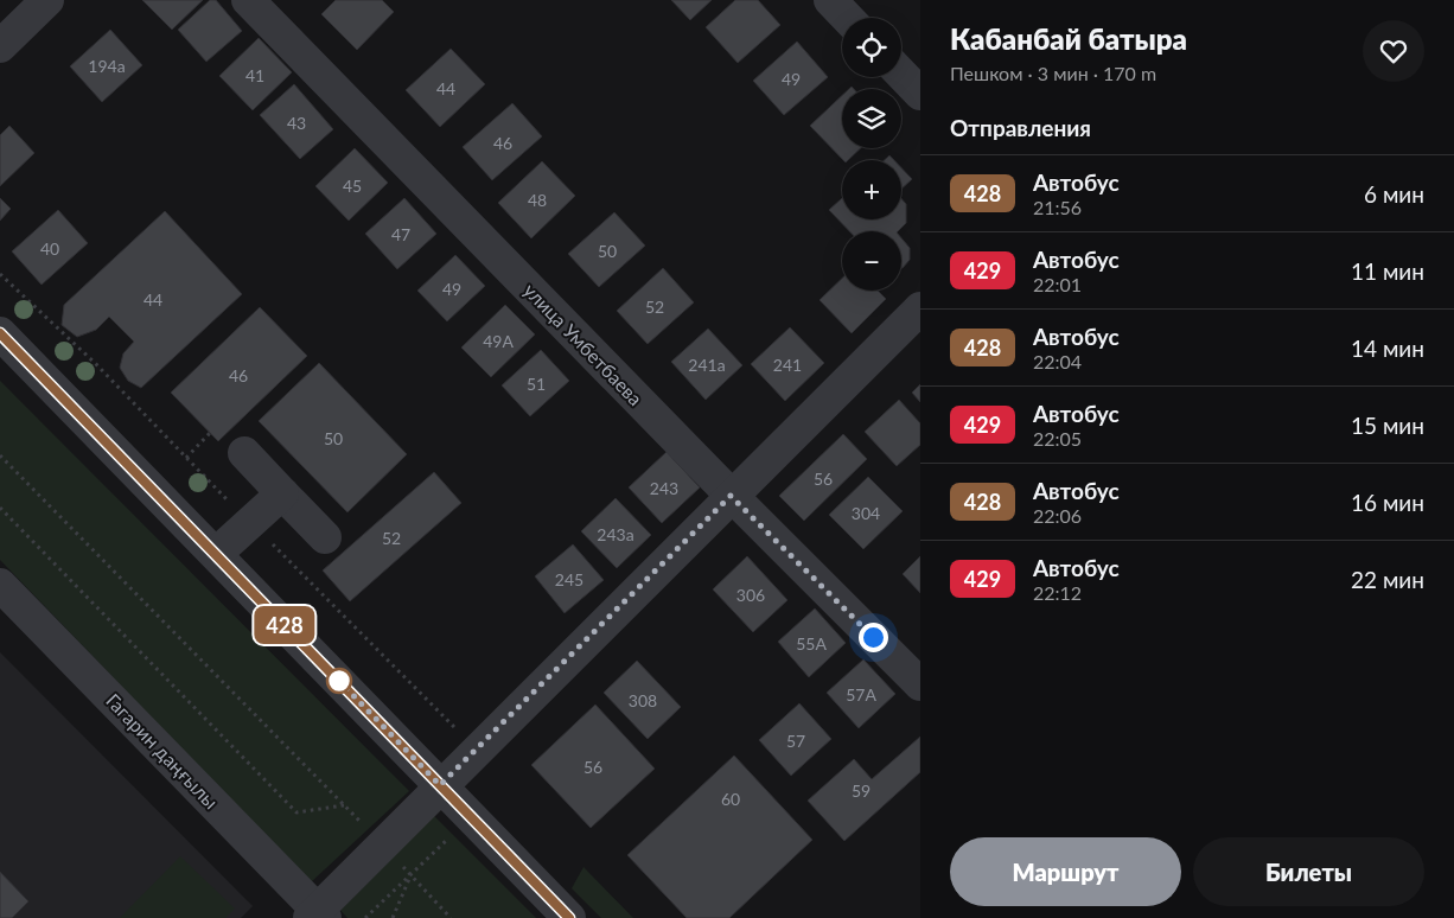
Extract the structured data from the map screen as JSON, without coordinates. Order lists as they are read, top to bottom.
{
  "streets": {
    "street": ["улица Умбетбаева", "Гагарин даңғылы"]
  },
  "lines": ["bus line 428"],
  "house_numbers": [
    "194а",
    "41",
    "49",
    "44",
    "43",
    "46",
    "45",
    "48",
    "47",
    "40",
    "50",
    "49",
    "44",
    "52",
    "49А",
    "241а",
    "241",
    "46",
    "51",
    "50",
    "56",
    "243",
    "304",
    "243а",
    "52",
    "245",
    "306",
    "55А",
    "57А",
    "308",
    "57",
    "56",
    "59",
    "60"
  ],
  "page": {
    "on_map": "428",
    "heading": [
      ["Кабанбай батыра", "Пешком · 3 мин · 170 m"],
      "Отправления"
    ],
    "map_buttons": ["+", "−"],
    "list": [
      {
        "mark": "428",
        "name": "Автобус",
        "note": "21:56",
        "value": "6 мин"
      },
      {
        "mark": "429",
        "name": "Автобус",
        "note": "22:01",
        "value": "11 мин"
      },
      {
        "mark": "428",
        "name": "Автобус",
        "note": "22:04",
        "value": "14 мин"
      },
      {
        "mark": "429",
        "name": "Автобус",
        "note": "22:05",
        "value": "15 мин"
      },
      {
        "mark": "428",
        "name": "Автобус",
        "note": "22:06",
        "value": "16 мин"
      },
      {
        "mark": "429",
        "name": "Автобус",
        "note": "22:12",
        "value": "22 мин"
      }
    ],
    "buttons": ["Маршрут", "Билеты"]
  }
}
